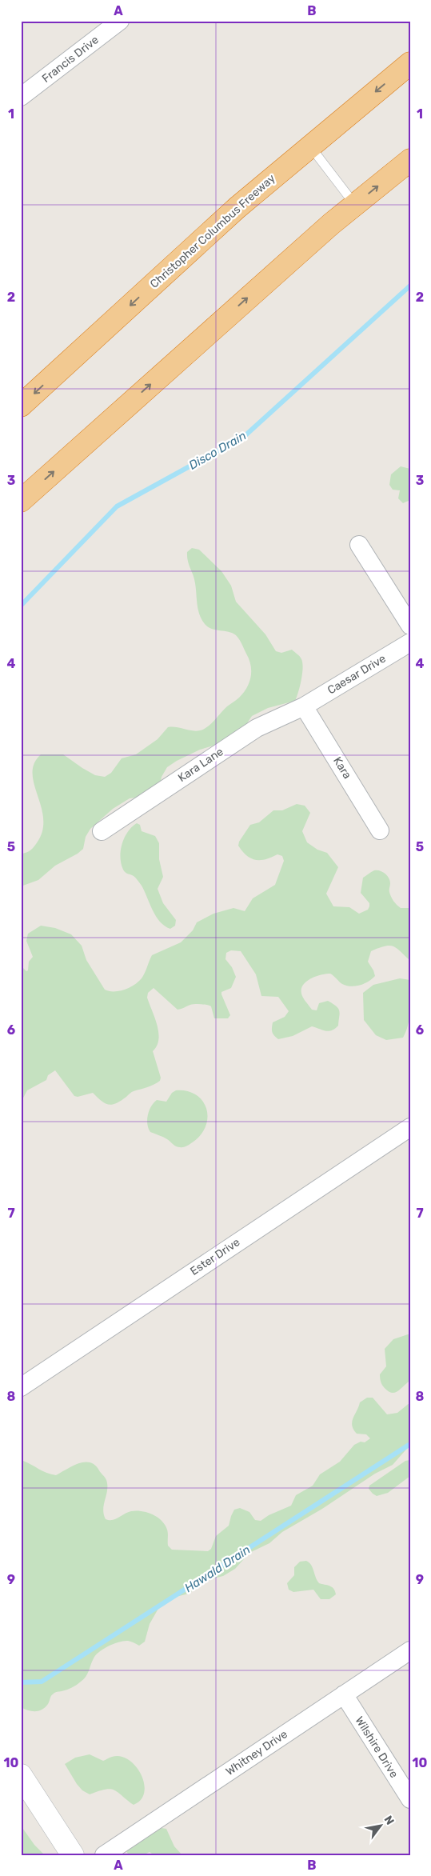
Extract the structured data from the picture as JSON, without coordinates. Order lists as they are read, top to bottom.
{
  "streets": {
    "highway": ["Christopher Columbus Freeway"],
    "street": [
      "Francis Drive",
      "Caesar Drive",
      "Kara Lane",
      "Kara",
      "Ester Drive",
      "Wilshire Drive",
      "Whitney Drive"
    ]
  },
  "crossings": [
    ["Caesar Drive", "Kara Lane"],
    ["Caesar Drive", "Kara"],
    ["Kara Lane", "Kara"],
    ["Wilshire Drive", "Whitney Drive"]
  ],
  "water": ["Disco Drain", "Hawald Drain"],
  "north": "top right",
  "grid": {
    "columns": ["A", "B"],
    "rows": [
      "1",
      "2",
      "3",
      "4",
      "5",
      "6",
      "7",
      "8",
      "9",
      "10"
    ]
  }
}
